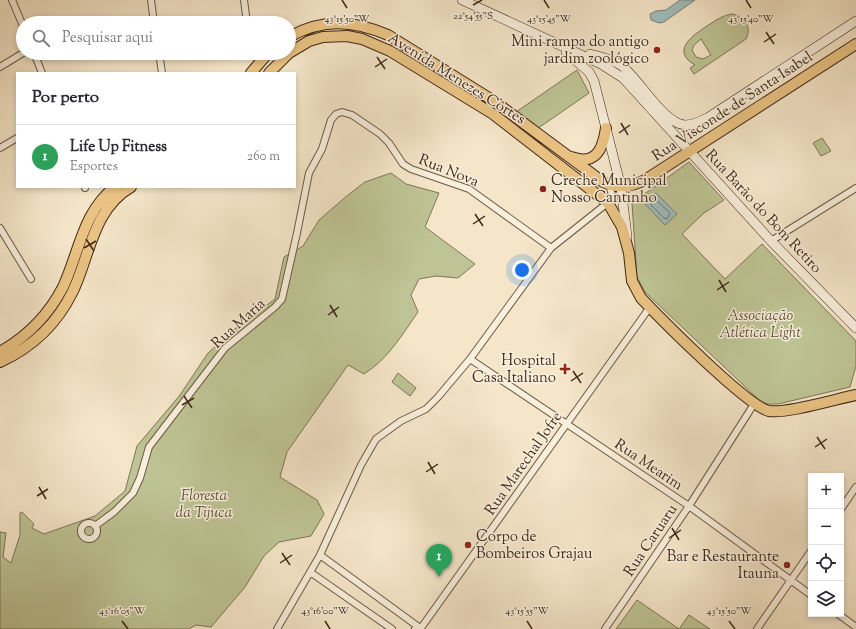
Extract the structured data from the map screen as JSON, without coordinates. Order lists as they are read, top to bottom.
{
  "streets": {
    "main road": ["Avenida Menezes Côrtes", "Rua Visconde de Santa Isabel", "Rua Barão do Bom Retiro"],
    "street": [
      "Rua Nova",
      "Rua Maria",
      "Rua Marechal Jofre",
      "Rua Mearim",
      "Rua Caruaru"
    ]
  },
  "crossings": [
    ["Avenida Menezes Côrtes", "Rua Visconde de Santa Isabel"],
    ["Avenida Menezes Côrtes", "Rua Marechal Jofre"],
    ["Avenida Menezes Côrtes", "Rua Caruaru"],
    ["Rua Visconde de Santa Isabel", "Rua Barão do Bom Retiro"],
    ["Rua Nova", "Rua Maria"],
    ["Rua Marechal Jofre", "Rua Mearim"],
    ["Rua Mearim", "Rua Caruaru"]
  ],
  "parks": ["Associação Atlética Light", "Floresta da Tijuca"],
  "places": {
    "other": [
      "Mini rampa do antigo jardim zoológico",
      "Creche Municipal Nosso Cantinho",
      "Corpo de Bombeiros Grajau",
      "Bar e Restaurante Itauna"
    ],
    "health": ["Hospital Casa Italiano"]
  },
  "page": {
    "search": "Pesquisar aqui",
    "heading": "Por perto",
    "list": [
      {
        "mark": "1",
        "name": "Life Up Fitness",
        "note": "Esportes",
        "value": "260 m"
      }
    ],
    "map_buttons": ["+", "−"],
    "pins": "1"
  },
  "coordinates": [
    "22°54'55\"S",
    "43°15'50\"W",
    "43°15'45\"W",
    "43°15'40\"W",
    "43°16'05\"W",
    "43°16'00\"W",
    "43°15'55\"W"
  ]
}
